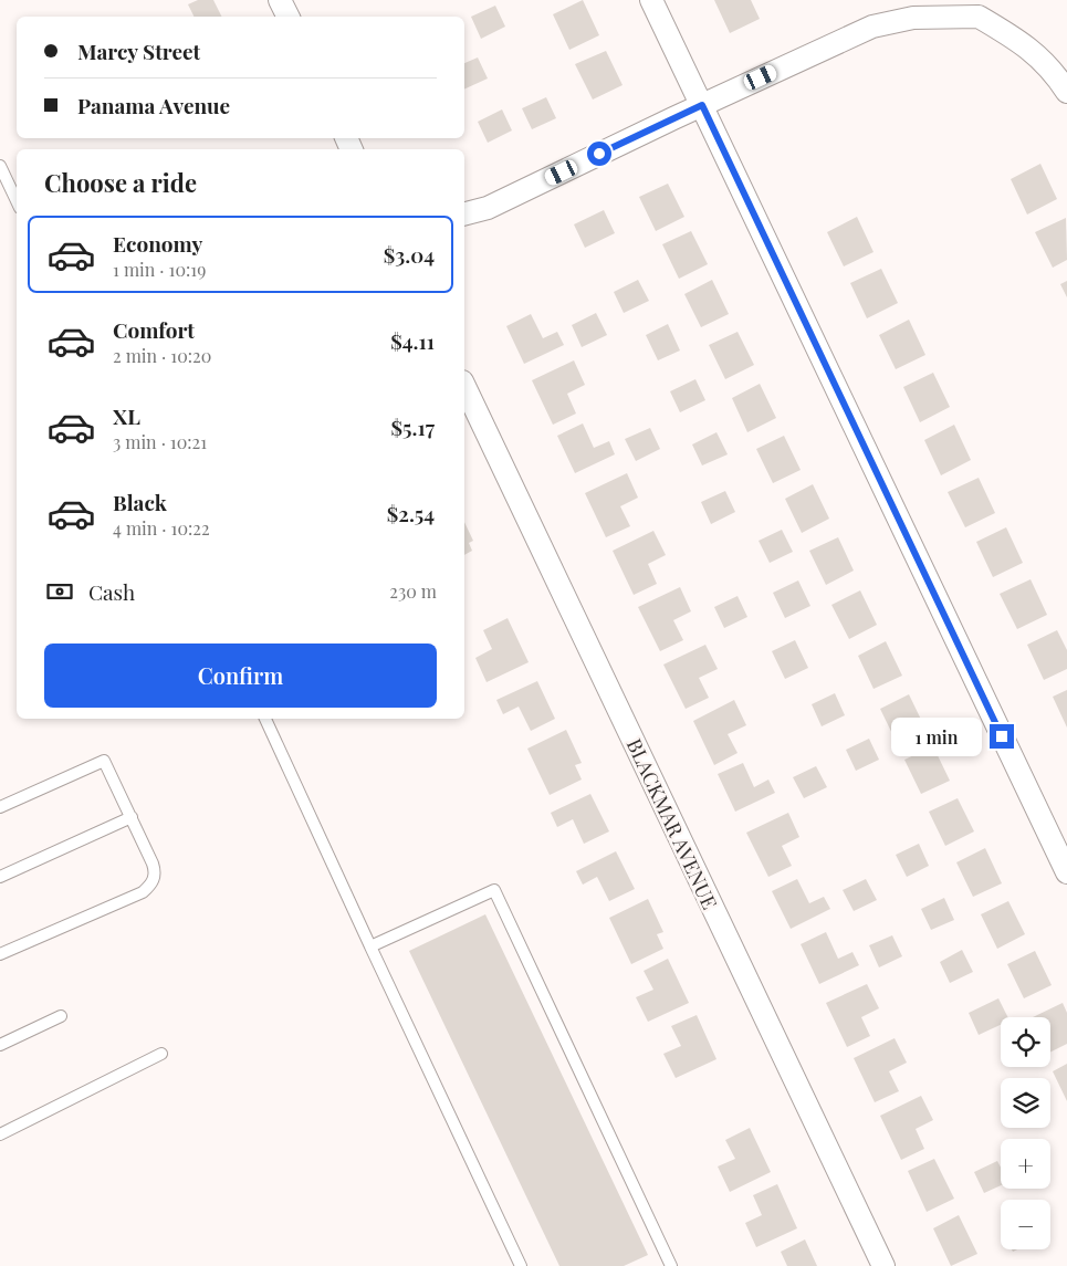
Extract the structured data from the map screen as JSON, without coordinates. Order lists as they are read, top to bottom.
{
  "streets": {
    "street": ["BLACKMAR AVENUE"]
  },
  "page": {
    "banner": ["Marcy Street", "Panama Avenue"],
    "heading": "Choose a ride",
    "list": [
      {
        "name": "Economy",
        "note": "1 min · 10:19",
        "value": "$3.04"
      },
      {
        "name": "Comfort",
        "note": "2 min · 10:20",
        "value": "$4.11"
      },
      {
        "name": "XL",
        "note": "3 min · 10:21",
        "value": "$5.17"
      },
      {
        "name": "Black",
        "note": "4 min · 10:22",
        "value": "$2.54"
      }
    ],
    "pay": ["Cash", "230 m"],
    "buttons": "Confirm",
    "bubble": "1 min",
    "map_buttons": ["+", "−"]
  }
}
